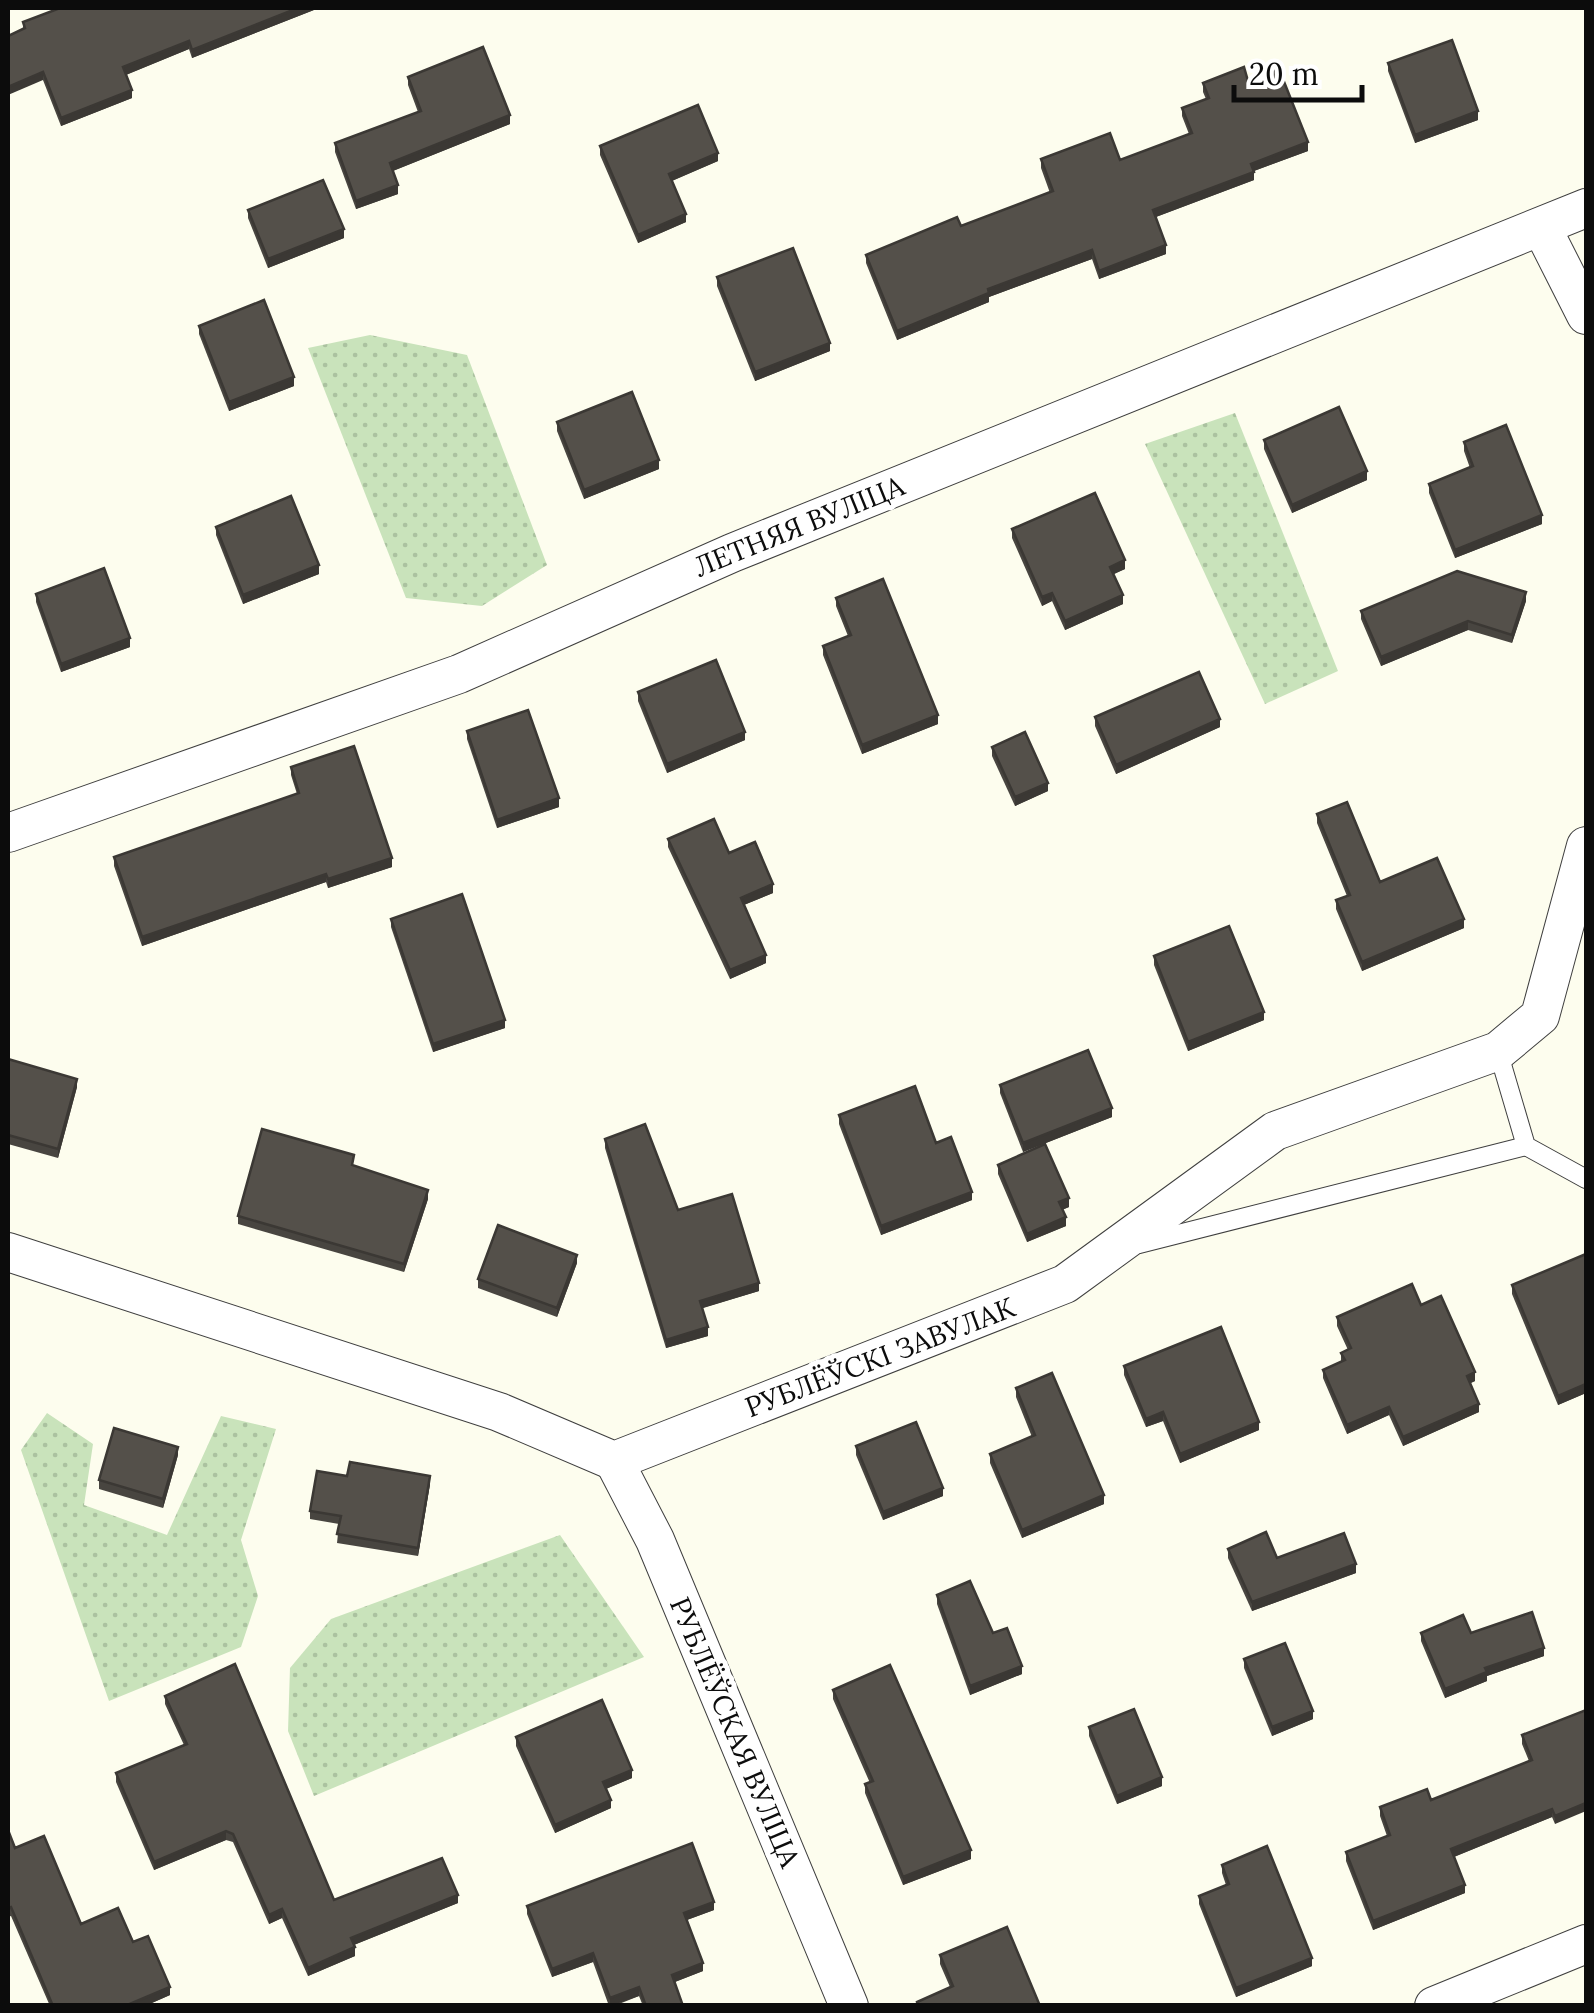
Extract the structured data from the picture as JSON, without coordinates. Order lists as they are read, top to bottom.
{
  "streets": {
    "street": ["ЛЕТНЯЯ ВУЛІЦА", "РУБЛЁЎСКІ ЗАВУЛАК", "РУБЛЁЎСКАЯ ВУЛІЦА"]
  },
  "crossings": [
    ["РУБЛЁЎСКІ ЗАВУЛАК", "РУБЛЁЎСКАЯ ВУЛІЦА"]
  ],
  "scale_bar": "20 m"
}
